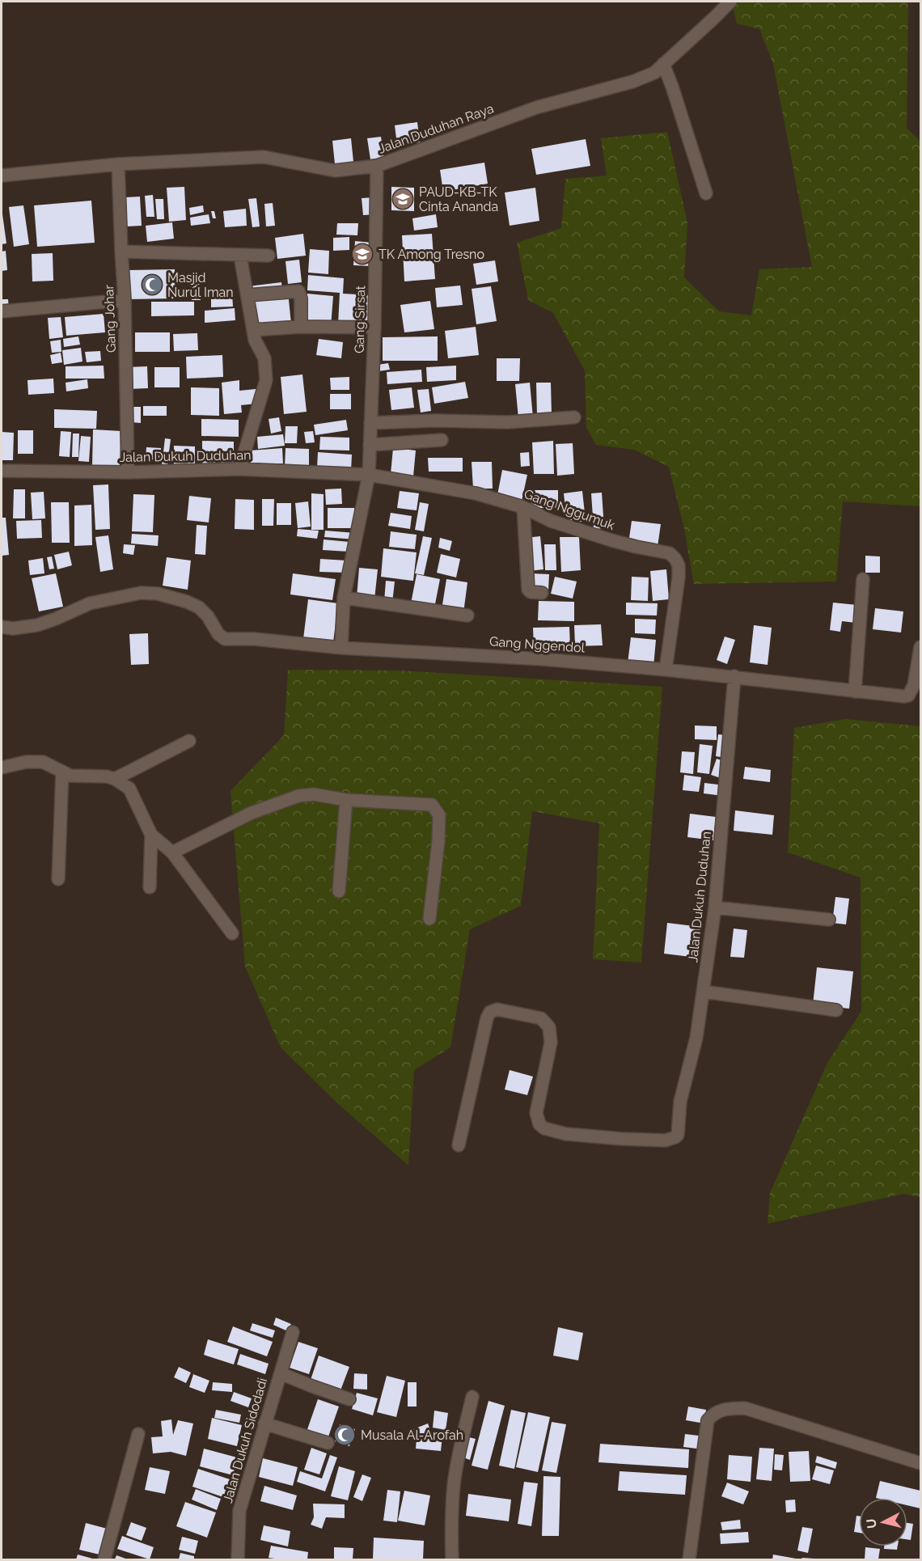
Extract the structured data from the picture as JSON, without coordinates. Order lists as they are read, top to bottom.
{
  "streets": {
    "street": [
      "Jalan Duduhan Raya",
      "Gang Johar",
      "Gang Sirsat",
      "Jalan Dukuh Duduhan",
      "Gang Nggumuk",
      "Gang Nggendol",
      "Jalan Dukuh Sidodadi"
    ]
  },
  "crossings": [
    ["Jalan Duduhan Raya", "Gang Johar"],
    ["Jalan Duduhan Raya", "Gang Sirsat"],
    ["Gang Johar", "Jalan Dukuh Duduhan"],
    ["Gang Sirsat", "Jalan Dukuh Duduhan"],
    ["Gang Sirsat", "Gang Nggumuk"],
    ["Jalan Dukuh Duduhan", "Gang Nggumuk"],
    ["Jalan Dukuh Duduhan", "Gang Nggendol"],
    ["Gang Nggumuk", "Gang Nggendol"]
  ],
  "places": {
    "school or university": ["PAUD-KB-TK Cinta Ananda", "TK Among Tresno"],
    "mosque": ["Masjid Nurul Iman", "Musala Al-Arofah"]
  },
  "north": "left"
}
